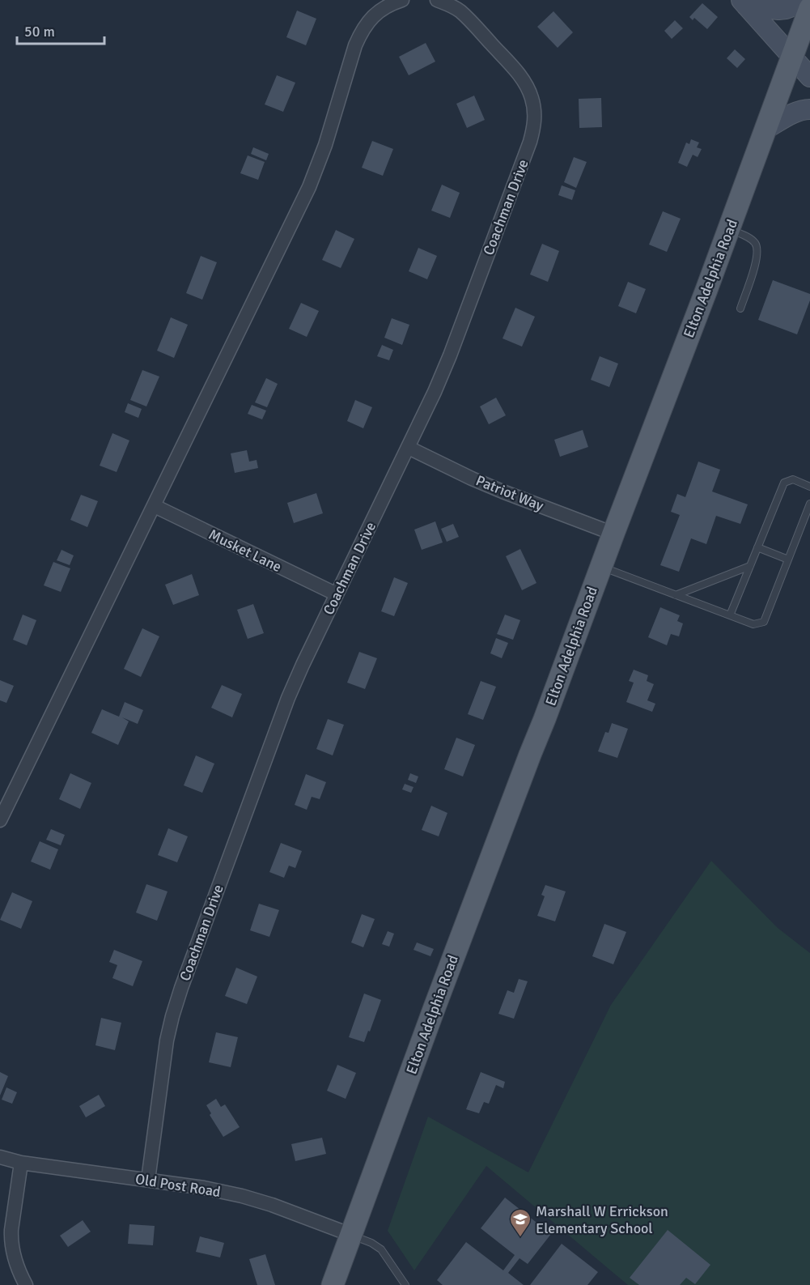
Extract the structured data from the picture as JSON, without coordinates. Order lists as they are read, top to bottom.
{
  "streets": {
    "main road": ["Elton Adelphia Road"],
    "street": [
      "Coachman Drive",
      "Patriot Way",
      "Musket Lane",
      "Old Post Road"
    ]
  },
  "crossings": [
    ["Coachman Drive", "Patriot Way"],
    ["Coachman Drive", "Musket Lane"],
    ["Coachman Drive", "Old Post Road"],
    ["Elton Adelphia Road", "Patriot Way"],
    ["Elton Adelphia Road", "Old Post Road"]
  ],
  "places": {
    "school or university": ["Marshall W Errickson Elementary School"]
  },
  "scale_bar": "50 m"
}
